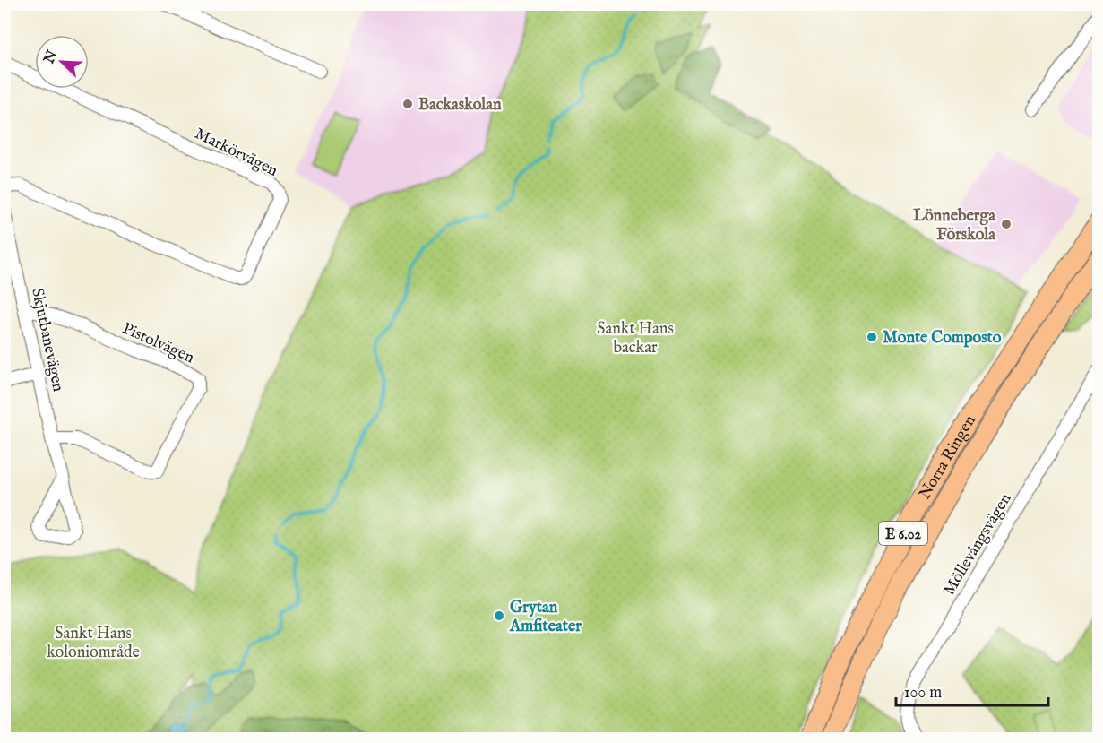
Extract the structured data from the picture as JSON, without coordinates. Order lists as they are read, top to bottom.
{
  "streets": {
    "main road": ["Norra Ringen", "E 6.02"],
    "street": [
      "Markörvägen",
      "Skjutbanevägen",
      "Pistolvägen",
      "Möllevångsvägen"
    ]
  },
  "crossings": [
    ["Skjutbanevägen", "Pistolvägen"]
  ],
  "parks": ["Sankt Hans backar", "Sankt Hans koloniområde"],
  "places": [
    "Backaskolan",
    "Lönneberga Förskola",
    "Monte Composto",
    "Grytan Amfiteater"
  ],
  "scale_bar": "100 m",
  "north": "top left"
}
